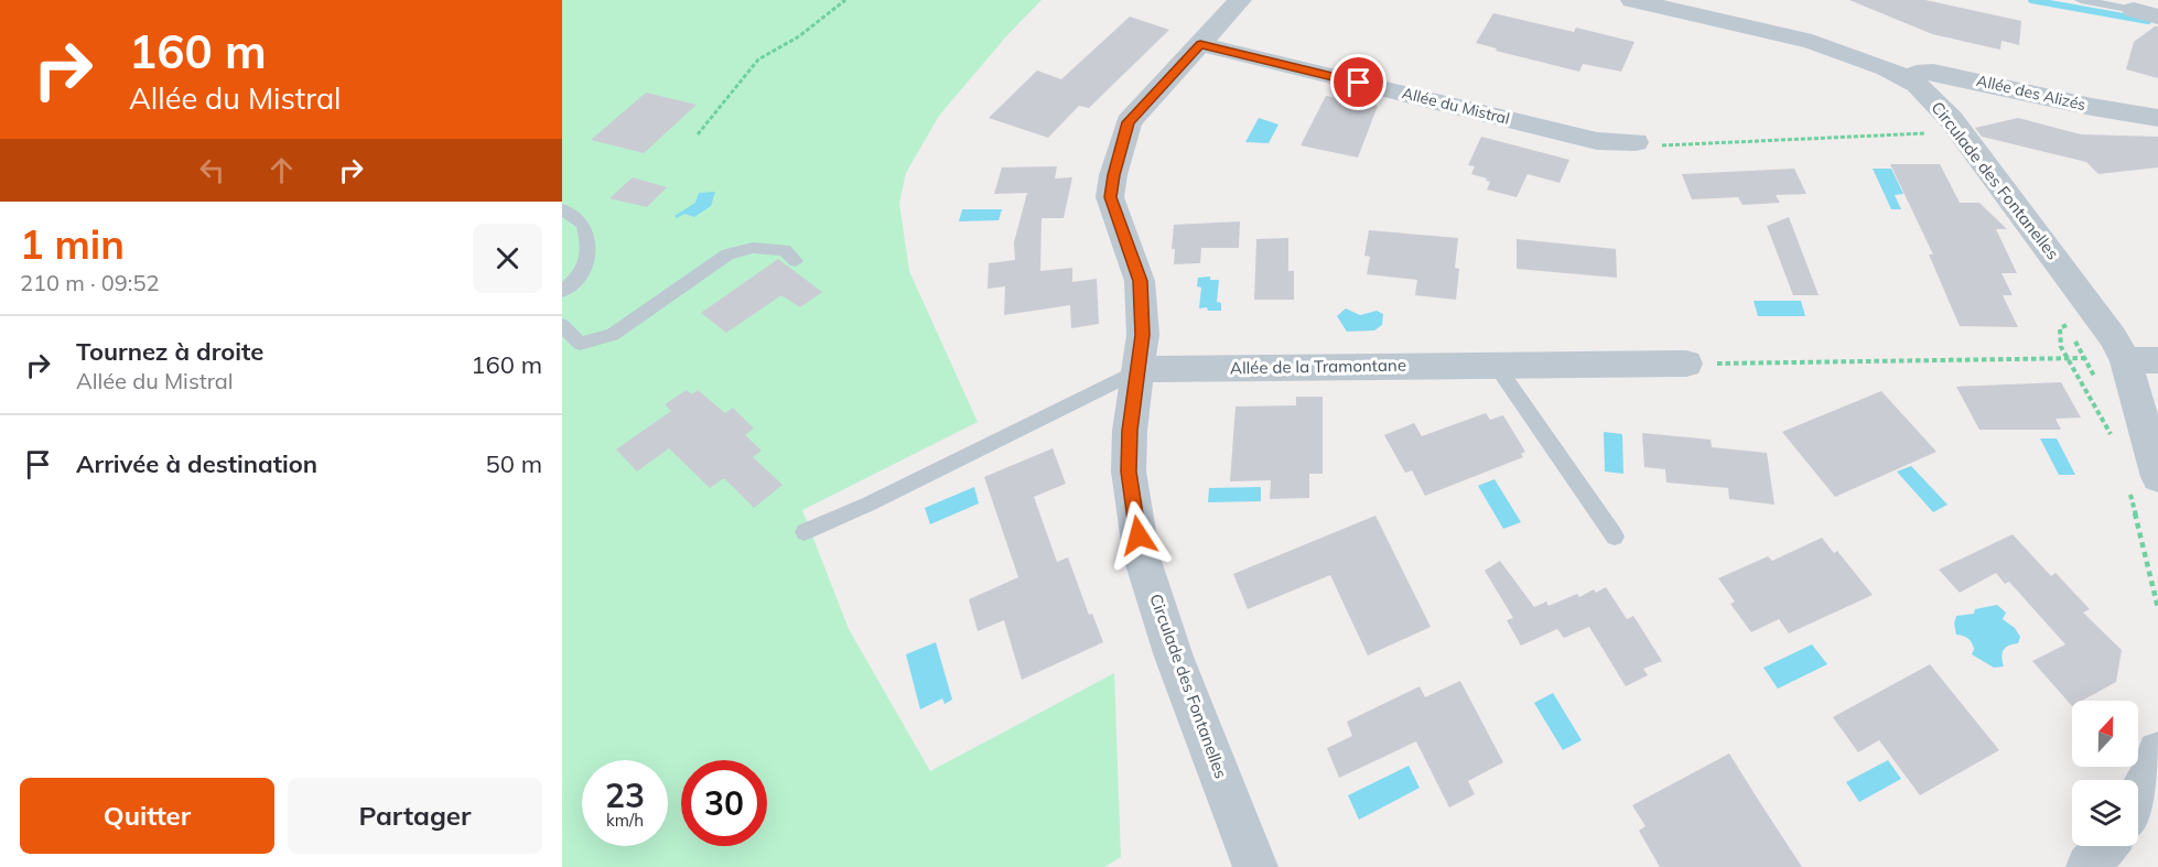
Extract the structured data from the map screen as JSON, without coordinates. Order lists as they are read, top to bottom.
{
  "streets": {
    "street": [
      "Allée des Alizés",
      "Allée du Mistral",
      "Circulade des Fontanelles",
      "Allée de la Tramontane"
    ]
  },
  "crossings": [
    ["Allée des Alizés", "Circulade des Fontanelles"],
    ["Allée du Mistral", "Circulade des Fontanelles"],
    ["Circulade des Fontanelles", "Allée de la Tramontane"]
  ],
  "north": "top",
  "page": {
    "turn": ["160 m", "Allée du Mistral"],
    "heading": ["1 min", "210 m · 09:52"],
    "list": [
      {
        "name": "Tournez à droite",
        "note": "Allée du Mistral",
        "value": "160 m"
      },
      {
        "name": "Arrivée à destination",
        "value": "50 m"
      }
    ],
    "speed": "23 km/h",
    "limit": "30",
    "buttons": ["Quitter", "Partager"]
  }
}
